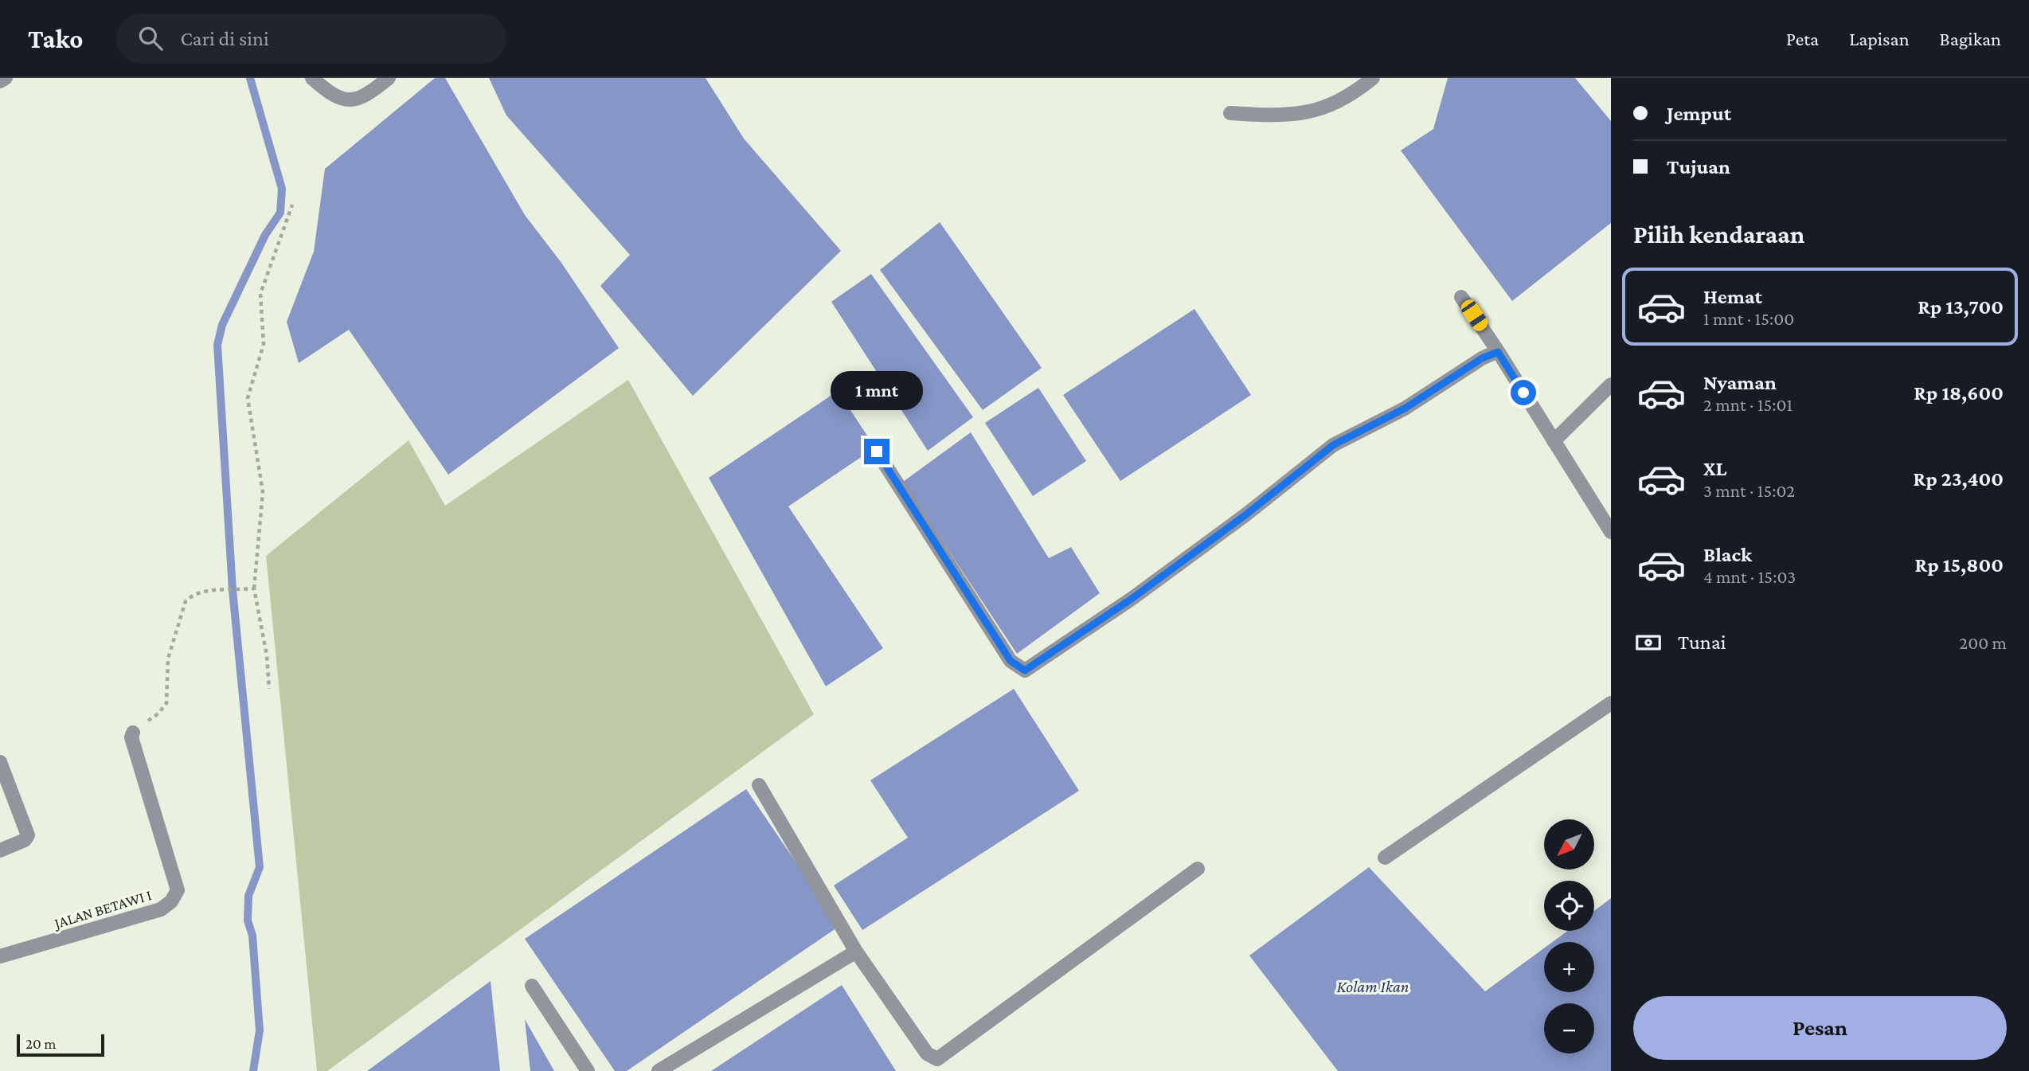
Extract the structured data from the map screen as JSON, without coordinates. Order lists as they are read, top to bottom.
{
  "streets": {
    "street": ["JALAN BETAWI I"]
  },
  "water": ["Kolam Ikan"],
  "scale_bar": "20 m",
  "north": "bottom left",
  "page": {
    "header": "Tako",
    "search": "Cari di sini",
    "nav": ["Peta", "Lapisan", "Bagikan"],
    "banner": ["Jemput", "Tujuan"],
    "heading": "Pilih kendaraan",
    "list": [
      {
        "name": "Hemat",
        "note": "1 mnt · 15:00",
        "value": "Rp 13,700"
      },
      {
        "name": "Nyaman",
        "note": "2 mnt · 15:01",
        "value": "Rp 18,600"
      },
      {
        "name": "XL",
        "note": "3 mnt · 15:02",
        "value": "Rp 23,400"
      },
      {
        "name": "Black",
        "note": "4 mnt · 15:03",
        "value": "Rp 15,800"
      }
    ],
    "bubble": "1 mnt",
    "pay": ["Tunai", "200 m"],
    "map_buttons": ["+", "−"],
    "buttons": "Pesan",
    "scale": "20 m"
  }
}
